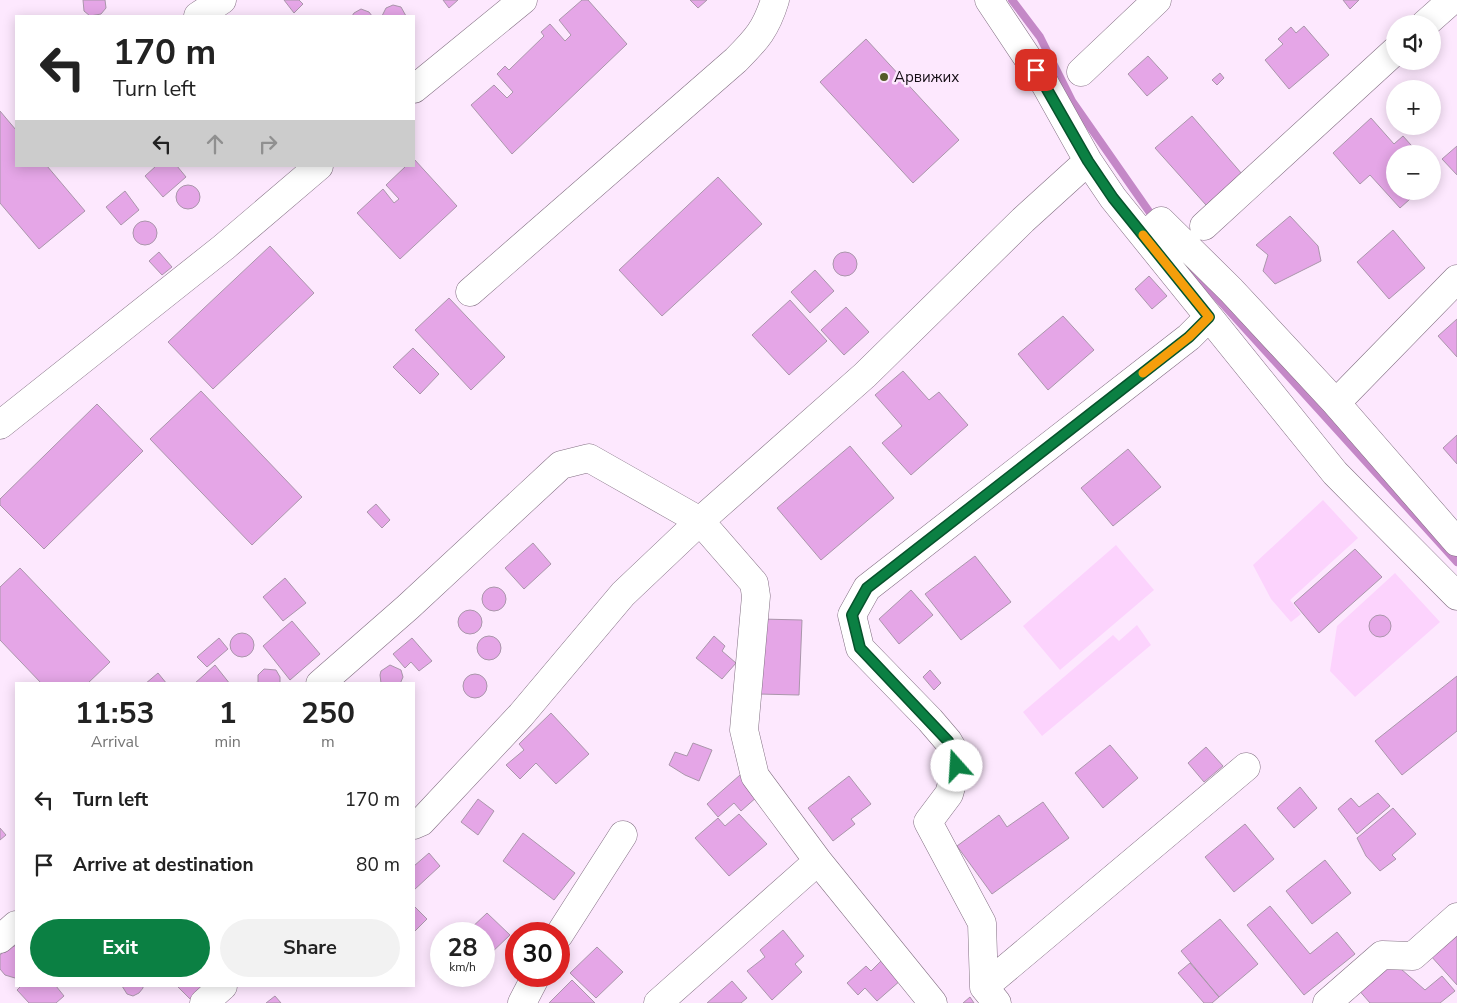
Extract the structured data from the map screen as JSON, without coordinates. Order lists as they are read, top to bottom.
{
  "places": ["Арвижих"],
  "page": {
    "map_buttons": ["+", "−"],
    "turn": ["170 m", "Turn left"],
    "eta": [
      "11:53",
      "Arrival",
      "1",
      "min",
      "250",
      "m"
    ],
    "list": [
      {
        "name": "Turn left",
        "value": "170 m"
      },
      {
        "name": "Arrive at destination",
        "value": "80 m"
      }
    ],
    "buttons": ["Exit", "Share"],
    "speed": "28 km/h",
    "limit": "30"
  }
}
